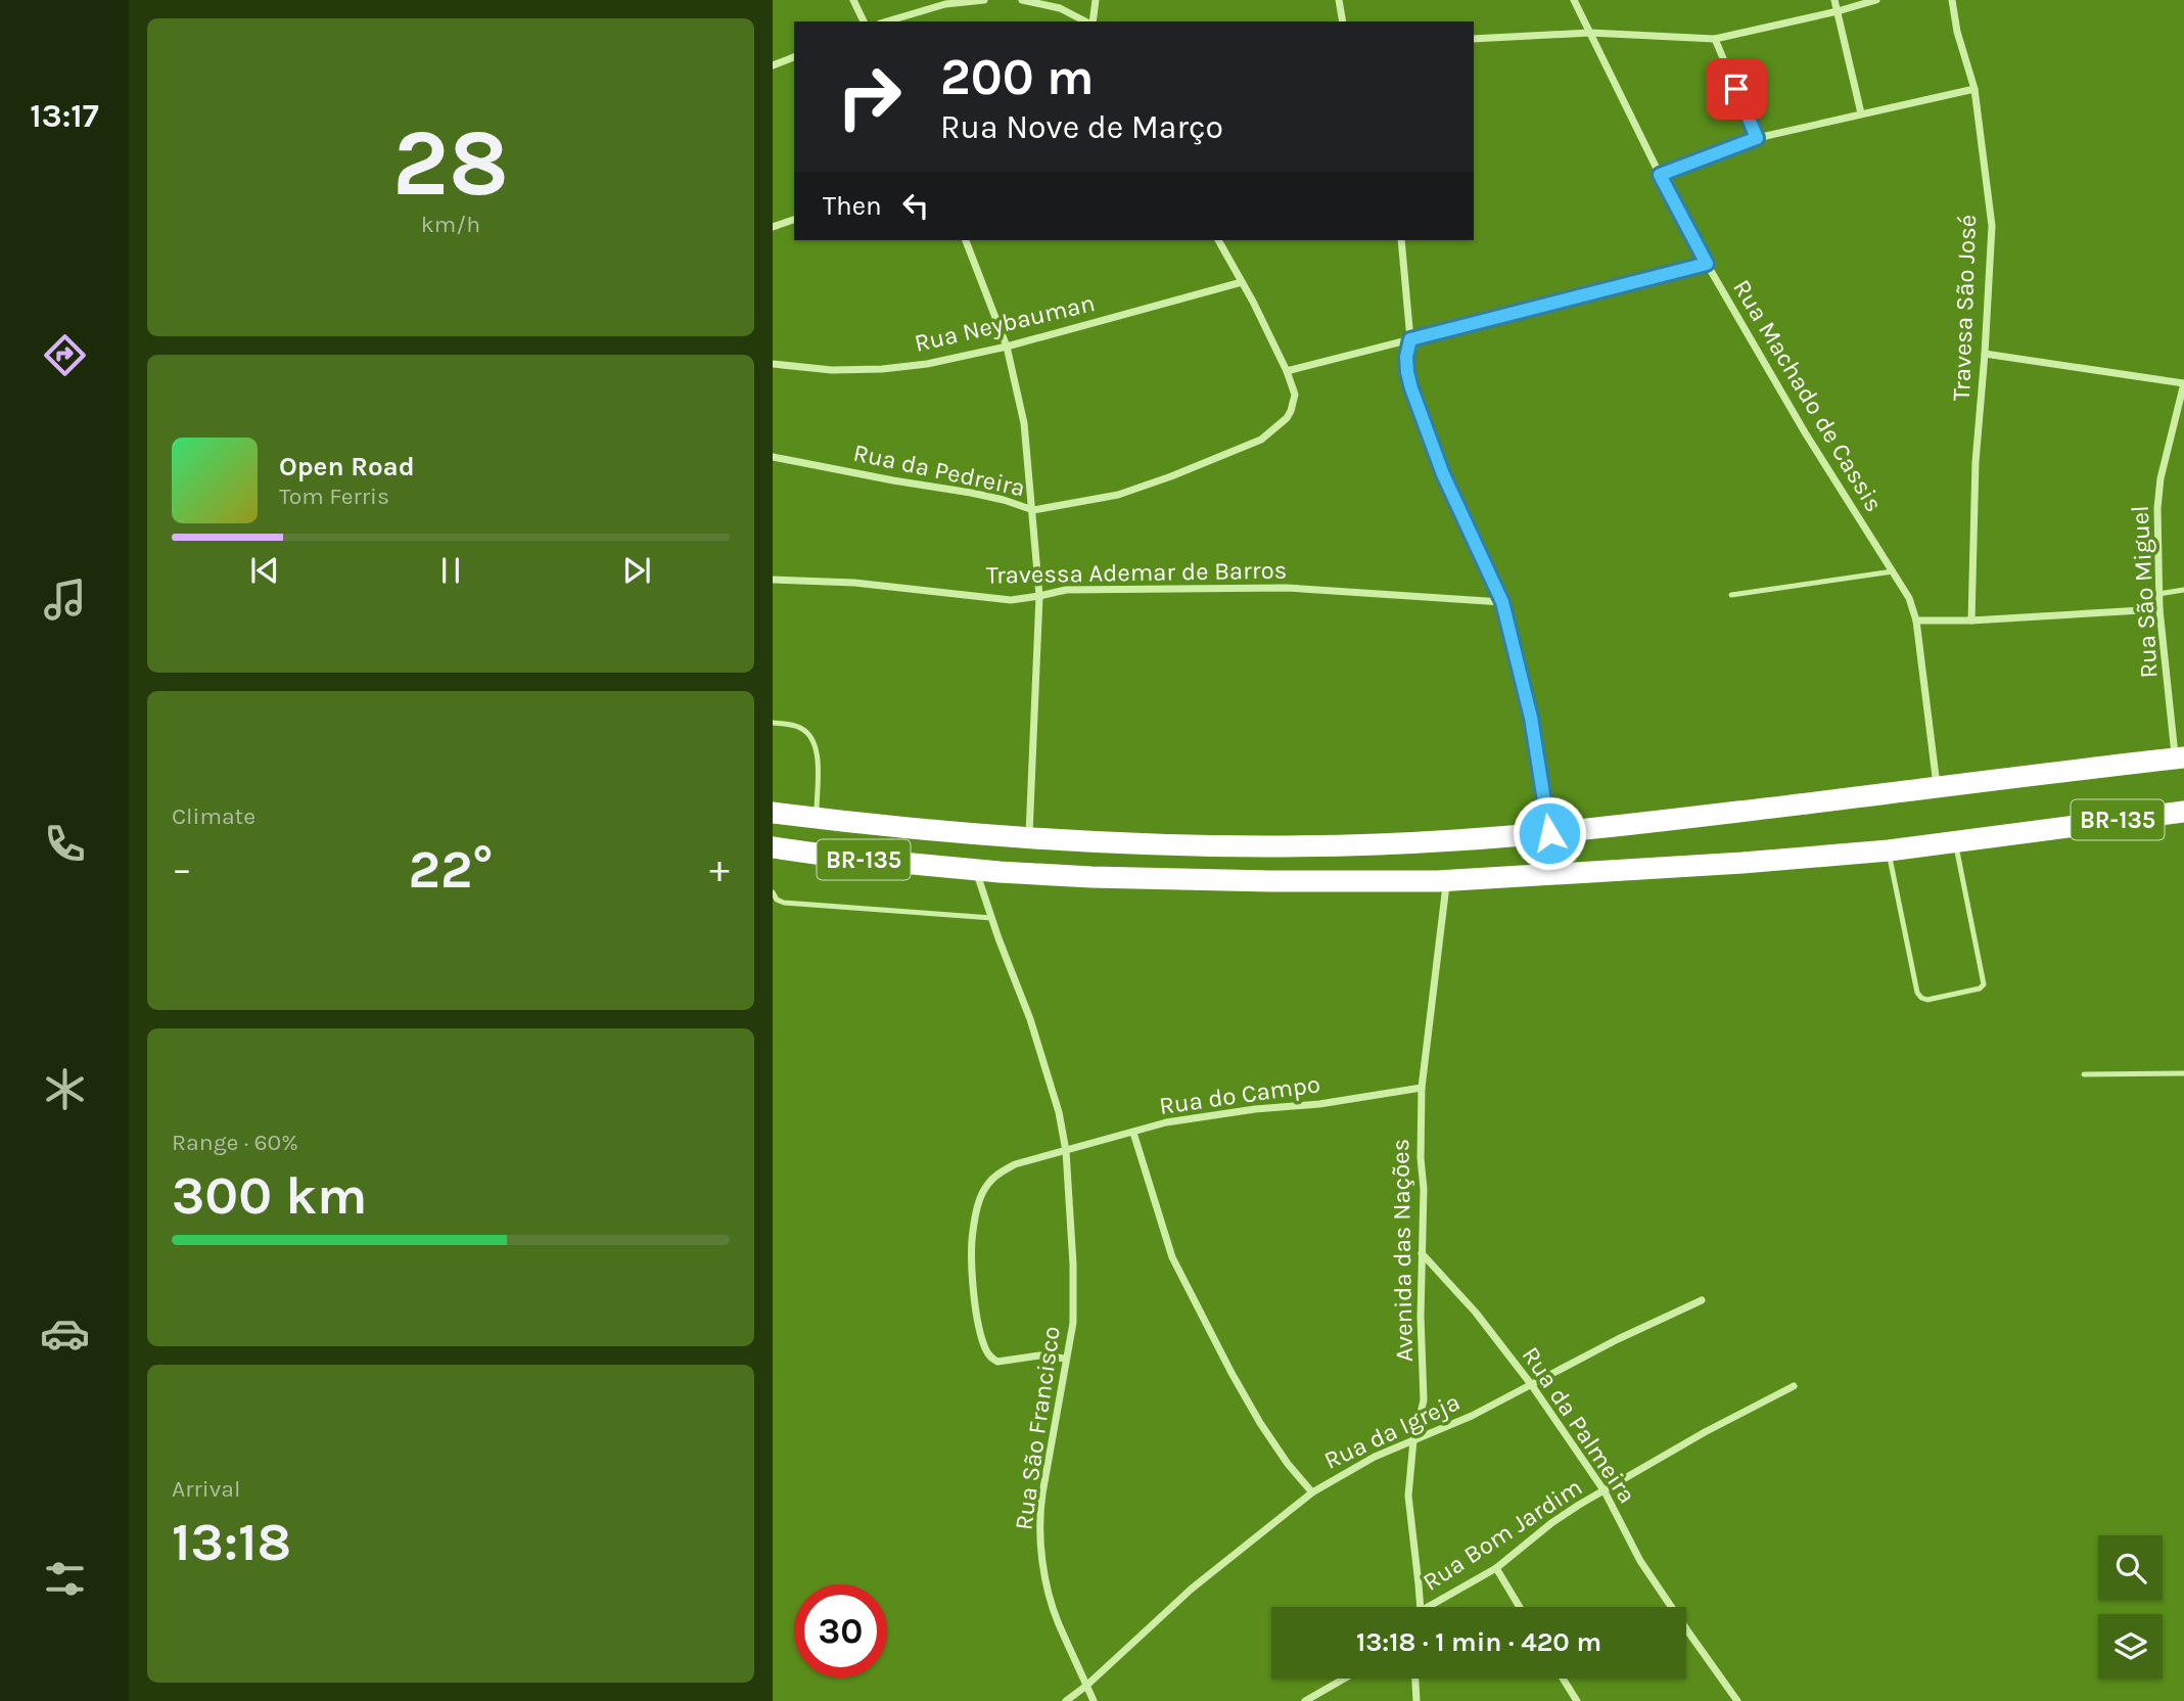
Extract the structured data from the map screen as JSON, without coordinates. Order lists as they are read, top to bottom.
{
  "streets": {
    "highway": ["BR-135"],
    "street": [
      "Travesa São José",
      "Rua Neybauman",
      "Rua Machado de Cassis",
      "Rua da Pedreira",
      "Travessa Ademar de Barros",
      "Rua São Miguel",
      "Rua do Campo",
      "Avenida das Nações",
      "Rua da Palmeira",
      "Rua São Francisco",
      "Rua da Igreja",
      "Rua Bom Jardim"
    ]
  },
  "crossings": [
    ["Rua Neybauman", "Rua da Pedreira"],
    ["Rua Machado de Cassis", "BR-135"],
    ["Rua São Miguel", "BR-135"],
    ["BR-135", "Avenida das Nações"],
    ["Rua do Campo", "Avenida das Nações"],
    ["Rua do Campo", "Rua São Francisco"],
    ["Avenida das Nações", "Rua da Palmeira"],
    ["Avenida das Nações", "Rua da Igreja"],
    ["Rua da Palmeira", "Rua da Igreja"],
    ["Rua da Palmeira", "Rua Bom Jardim"],
    ["Rua São Francisco", "Rua da Igreja"]
  ],
  "page": {
    "tabs": "13:17",
    "tile": [
      ["28", "km/h"],
      "Climate",
      ["Range · 60%", "300 km"],
      ["Arrival", "13:18"]
    ],
    "turn": ["200 m", "Rua Nove de Março"],
    "then": "Then",
    "song": ["Open Road", "Tom Ferris"],
    "heat": ["−", "22°", "+"],
    "limit": "30",
    "trip": "13:18 · 1 min · 420 m"
  }
}
